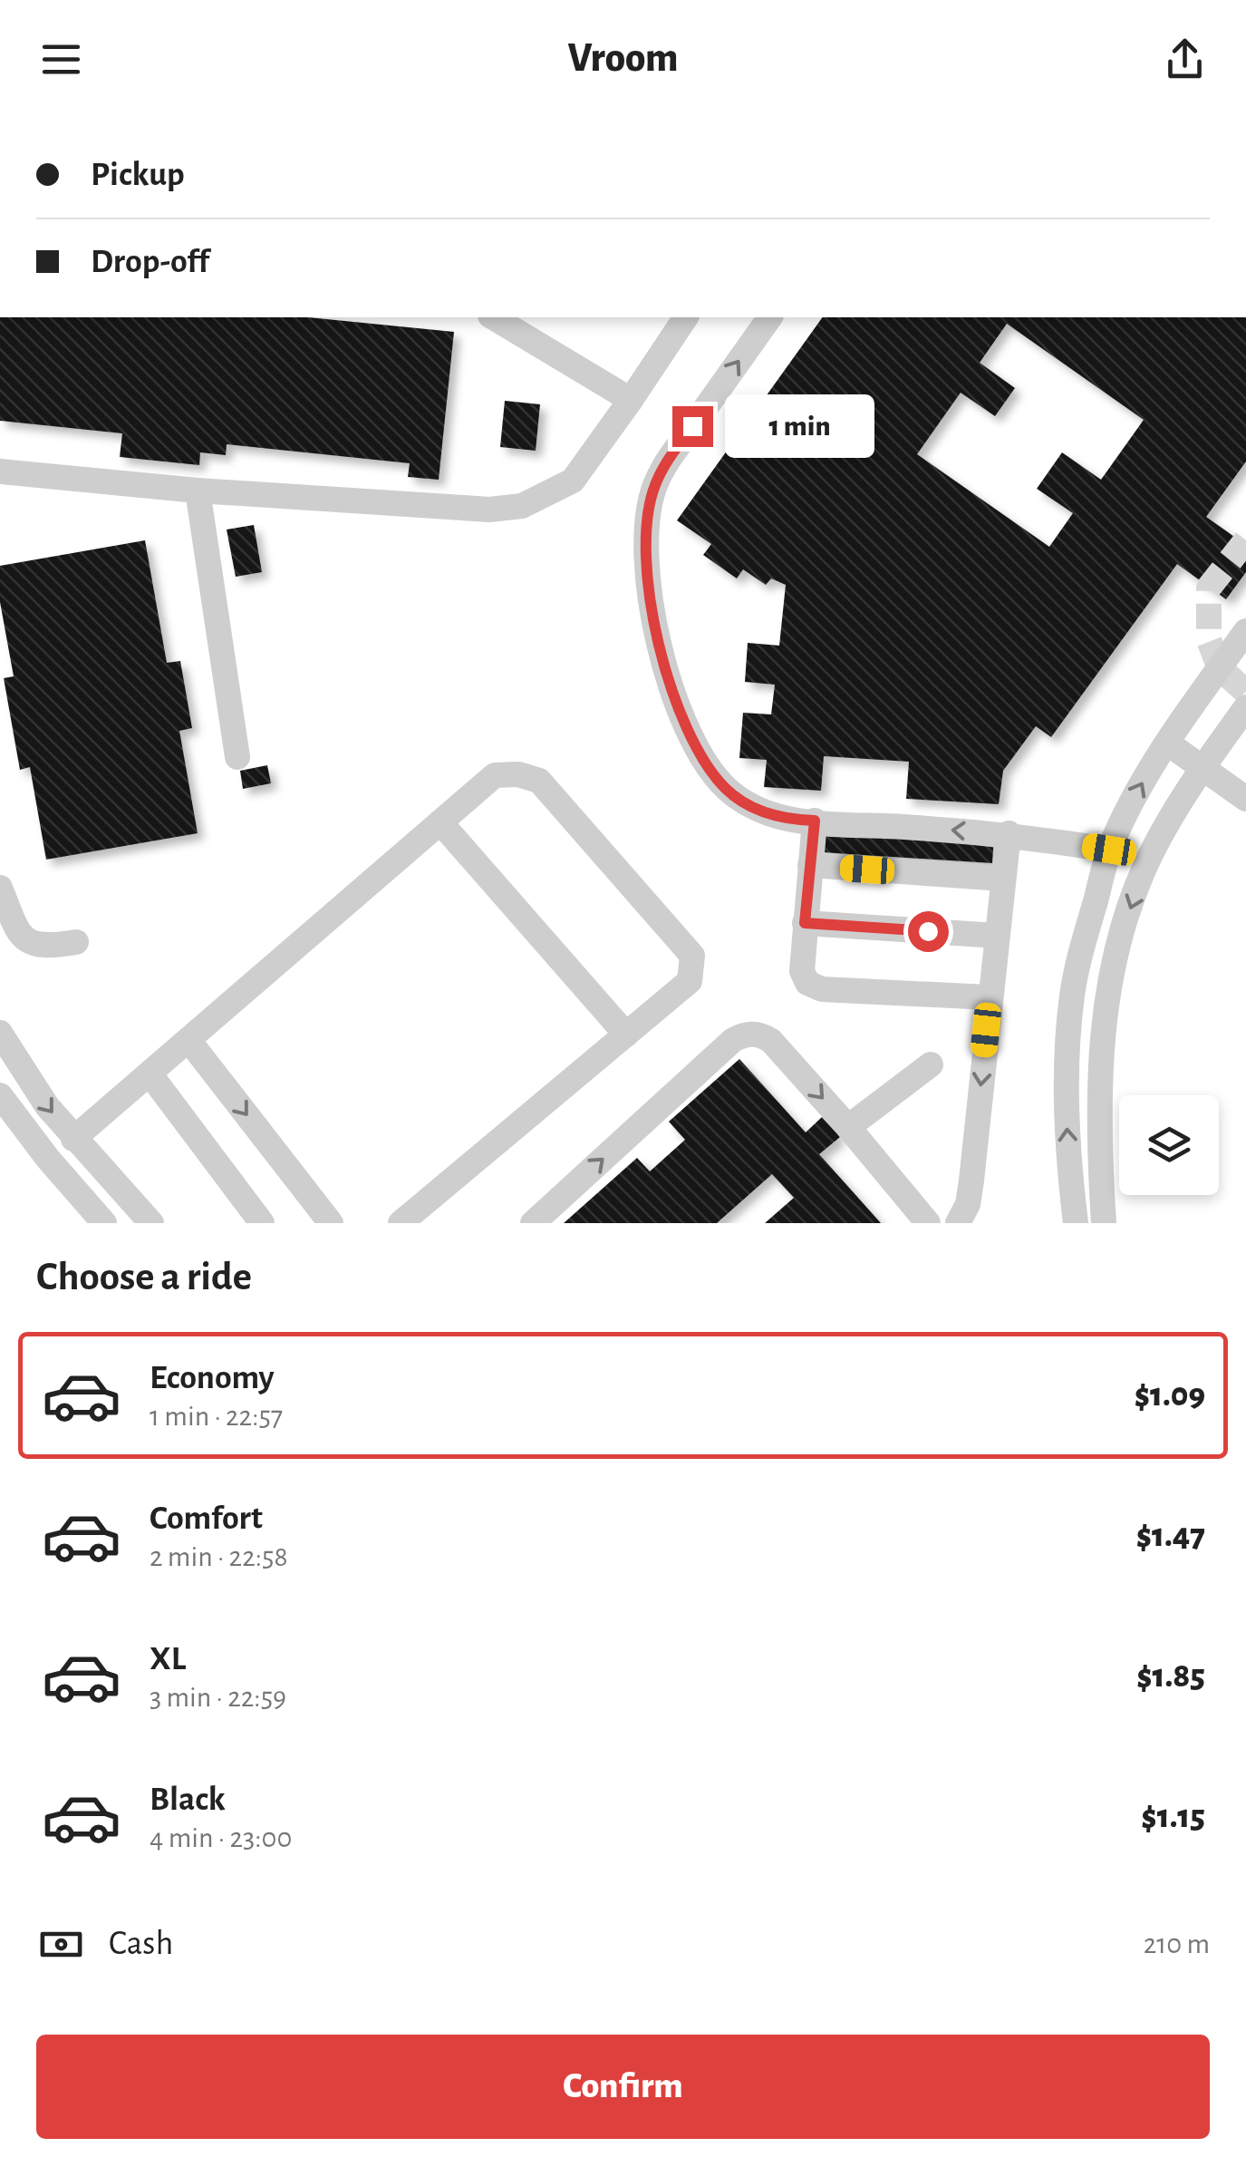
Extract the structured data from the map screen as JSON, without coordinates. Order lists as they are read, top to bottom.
{
  "page": {
    "header": "Vroom",
    "banner": ["Pickup", "Drop-off"],
    "bubble": "1 min",
    "heading": "Choose a ride",
    "list": [
      {
        "name": "Economy",
        "note": "1 min · 22:57",
        "value": "$1.09"
      },
      {
        "name": "Comfort",
        "note": "2 min · 22:58",
        "value": "$1.47"
      },
      {
        "name": "XL",
        "note": "3 min · 22:59",
        "value": "$1.85"
      },
      {
        "name": "Black",
        "note": "4 min · 23:00",
        "value": "$1.15"
      }
    ],
    "pay": ["Cash", "210 m"],
    "buttons": "Confirm"
  }
}
